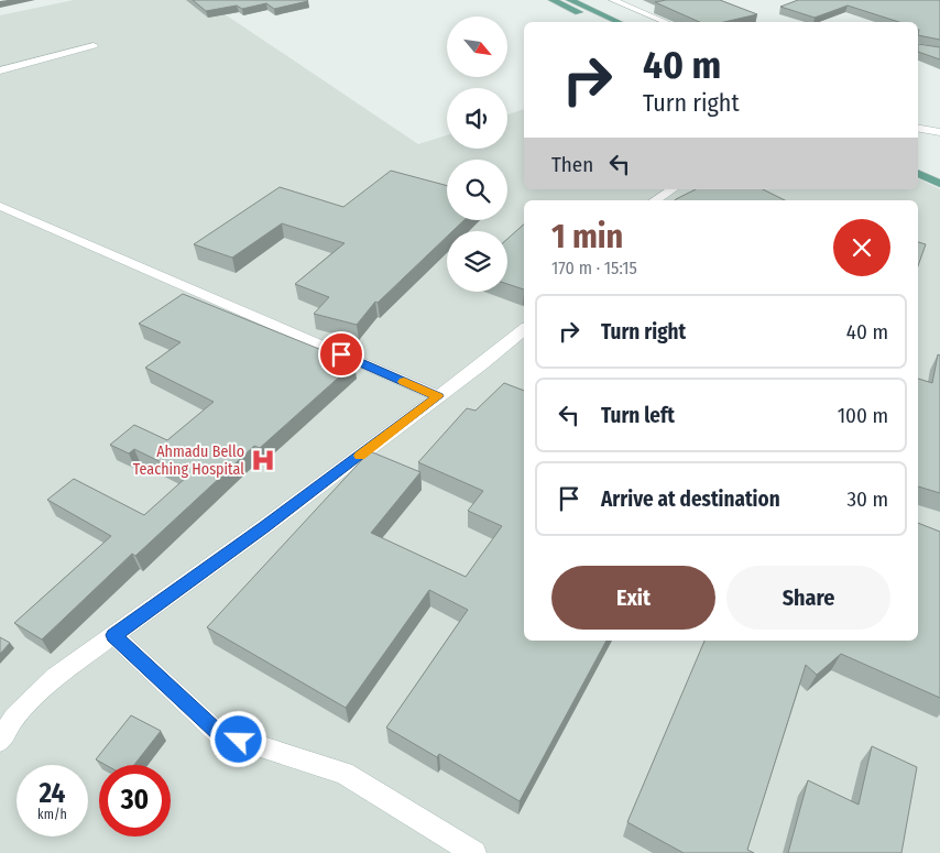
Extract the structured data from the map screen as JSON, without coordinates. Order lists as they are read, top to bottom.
{
  "places": {
    "hospital": ["Ahmadu Bello Teaching Hospital"]
  },
  "north": "bottom right",
  "page": {
    "turn": ["40 m", "Turn right"],
    "then": "Then",
    "heading": ["1 min", "170 m · 15:15"],
    "list": [
      {
        "name": "Turn right",
        "value": "40 m"
      },
      {
        "name": "Turn left",
        "value": "100 m"
      },
      {
        "name": "Arrive at destination",
        "value": "30 m"
      }
    ],
    "buttons": ["Exit", "Share"],
    "speed": "24 km/h",
    "limit": "30"
  }
}
